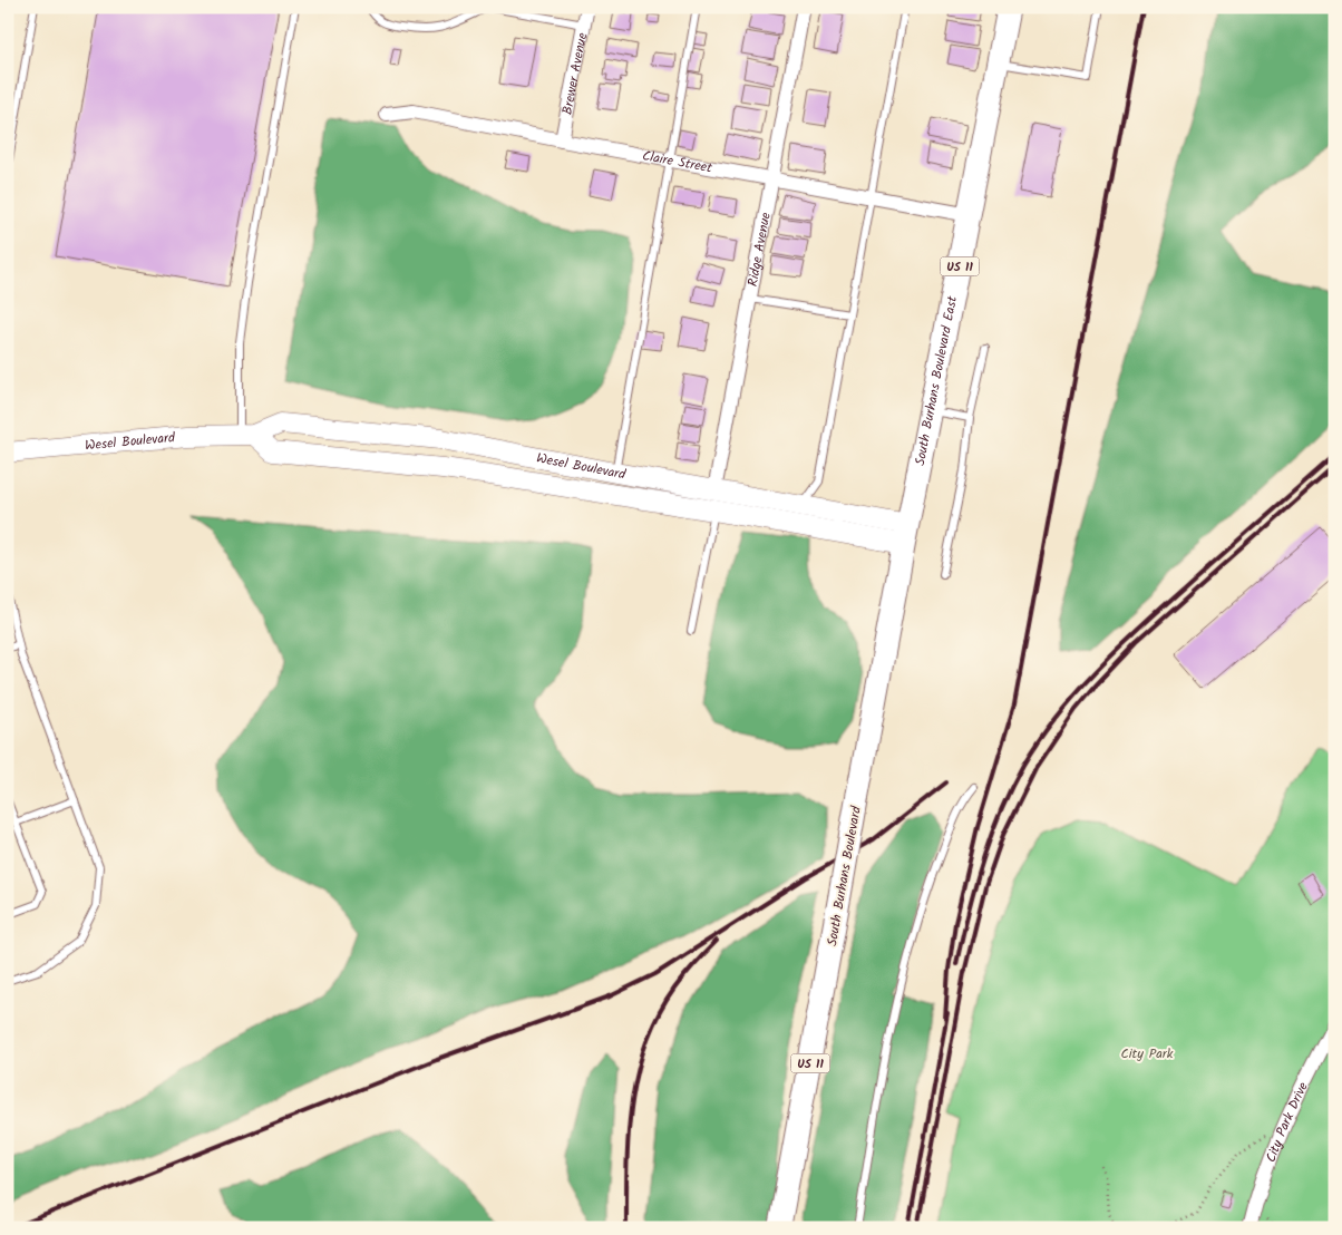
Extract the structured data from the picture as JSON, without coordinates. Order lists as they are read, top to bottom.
{
  "streets": {
    "main road": [
      "US 11",
      "South Burhans Boulevard East",
      "Wesel Boulevard",
      "South Burhans Boulevard"
    ],
    "street": [
      "Brewer Avenue",
      "Claire Street",
      "Ridge Avenue",
      "City Park Drive"
    ]
  },
  "crossings": [
    ["Brewer Avenue", "Claire Street"],
    ["Claire Street", "Ridge Avenue"],
    ["Claire Street", "South Burhans Boulevard East"],
    ["Ridge Avenue", "Wesel Boulevard"],
    ["South Burhans Boulevard East", "Wesel Boulevard"],
    ["South Burhans Boulevard East", "South Burhans Boulevard"],
    ["Wesel Boulevard", "South Burhans Boulevard"]
  ],
  "parks": ["City Park"]
}
